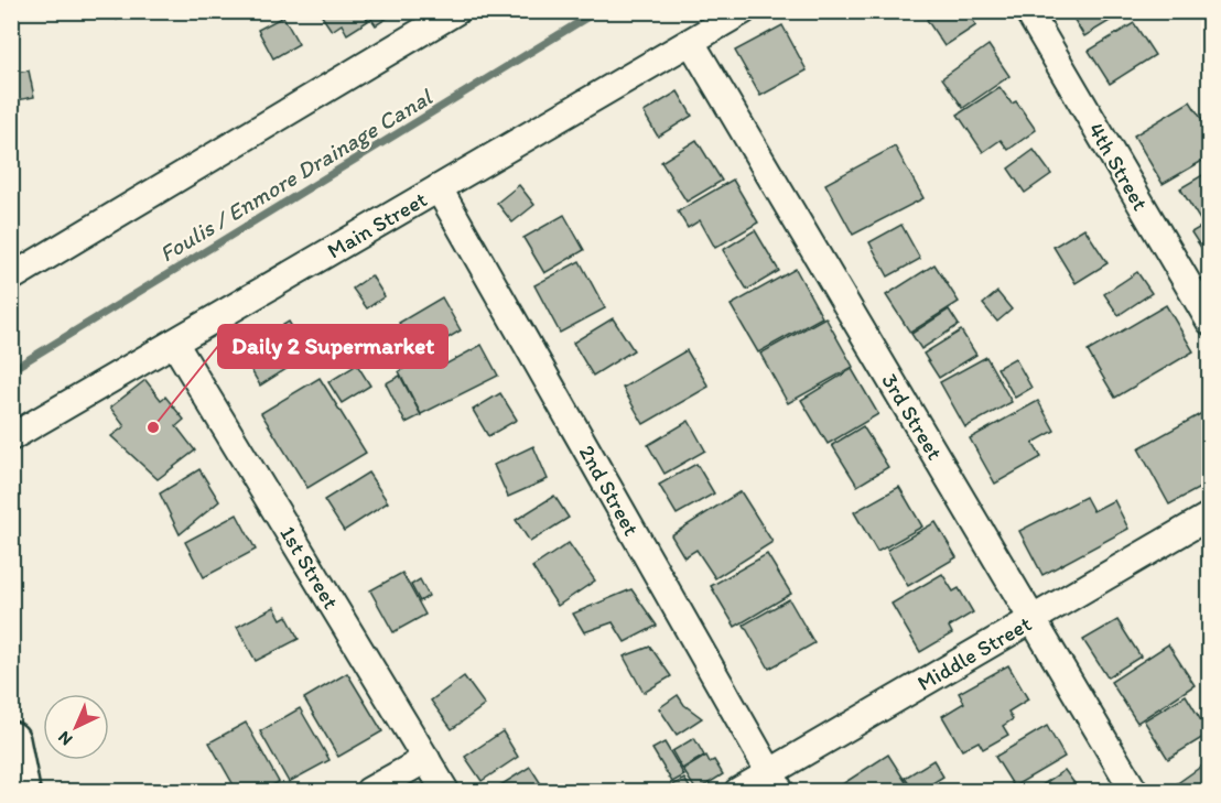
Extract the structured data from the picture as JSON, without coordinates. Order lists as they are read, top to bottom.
{
  "streets": {
    "street": [
      "4th Street",
      "Main Street",
      "3rd Street",
      "2nd Street",
      "1st Street",
      "Middle Street"
    ]
  },
  "crossings": [
    ["Main Street", "3rd Street"],
    ["Main Street", "2nd Street"],
    ["Main Street", "1st Street"],
    ["3rd Street", "Middle Street"],
    ["2nd Street", "Middle Street"]
  ],
  "water": ["Foulis / Enmore Drainage Canal"],
  "places": ["Daily 2 Supermarket"],
  "north": "bottom left"
}
